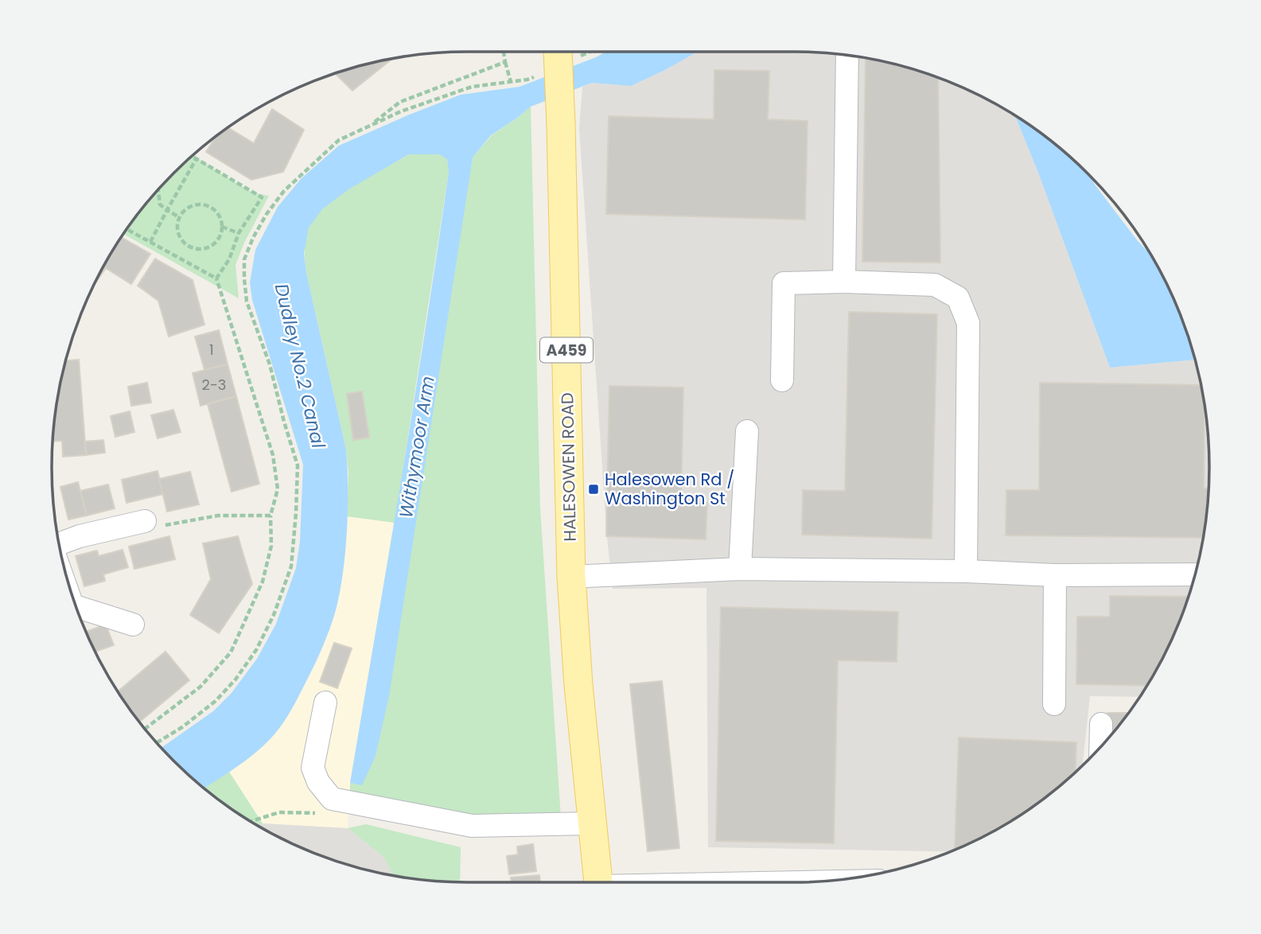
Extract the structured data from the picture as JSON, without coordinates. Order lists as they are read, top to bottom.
{
  "streets": {
    "main road": ["A459", "HALESOWEN ROAD"]
  },
  "water": ["Dudley No.2 Canal", "Withymoor Arm"],
  "places": {
    "transit": ["Halesowen Rd / Washington St"]
  },
  "house_numbers": ["1", "2-3"]
}
